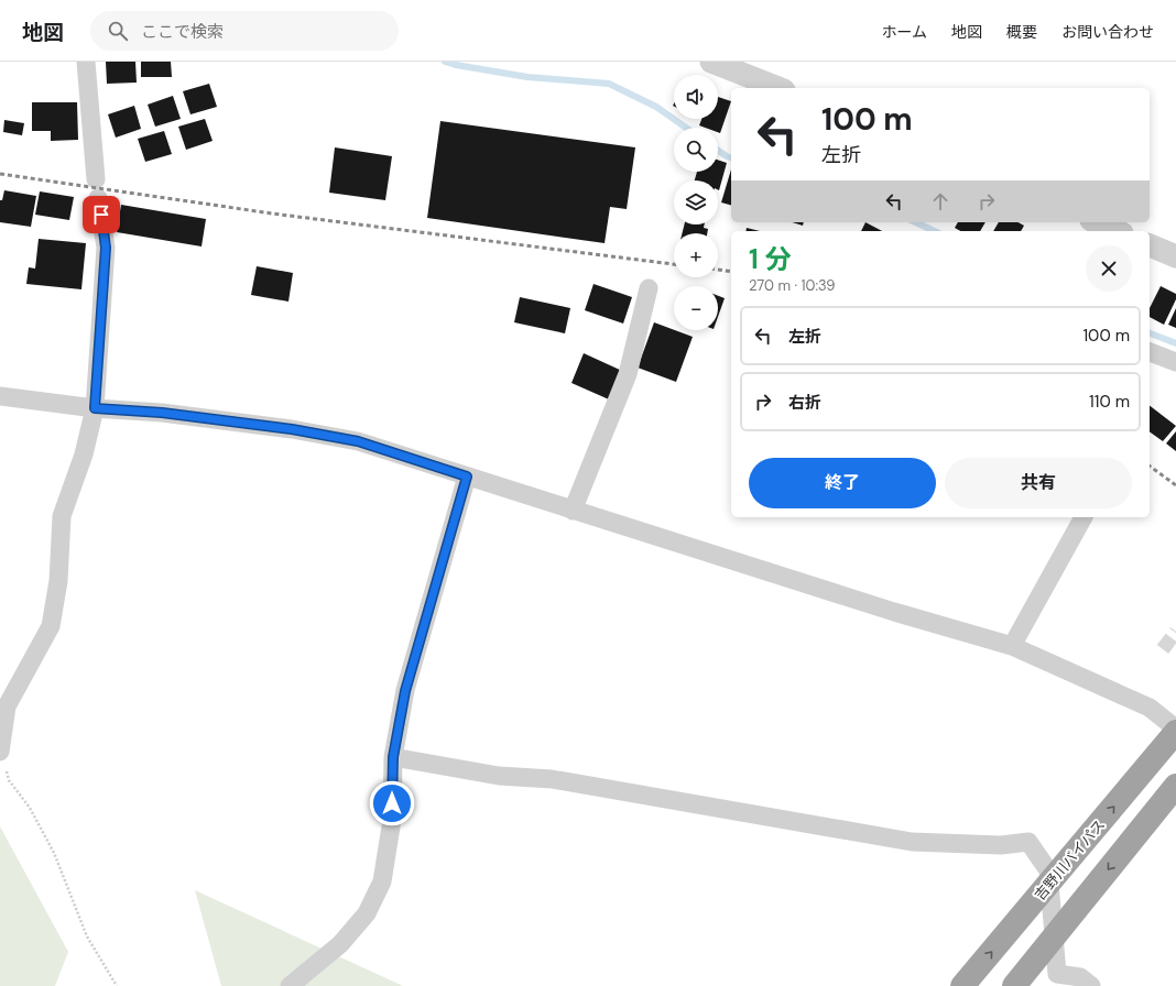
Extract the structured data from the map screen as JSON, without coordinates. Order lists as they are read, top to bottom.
{
  "streets": {
    "highway": ["吉野川バイパス"]
  },
  "page": {
    "header": "地図",
    "search": "ここで検索",
    "nav": [
      "ホーム",
      "地図",
      "概要",
      "お問い合わせ"
    ],
    "map_buttons": ["+", "−"],
    "turn": ["100 m", "左折"],
    "heading": ["1 分", "270 m · 10:39"],
    "list": [
      {
        "name": "左折",
        "value": "100 m"
      },
      {
        "name": "右折",
        "value": "110 m"
      }
    ],
    "buttons": ["終了", "共有"]
  }
}
